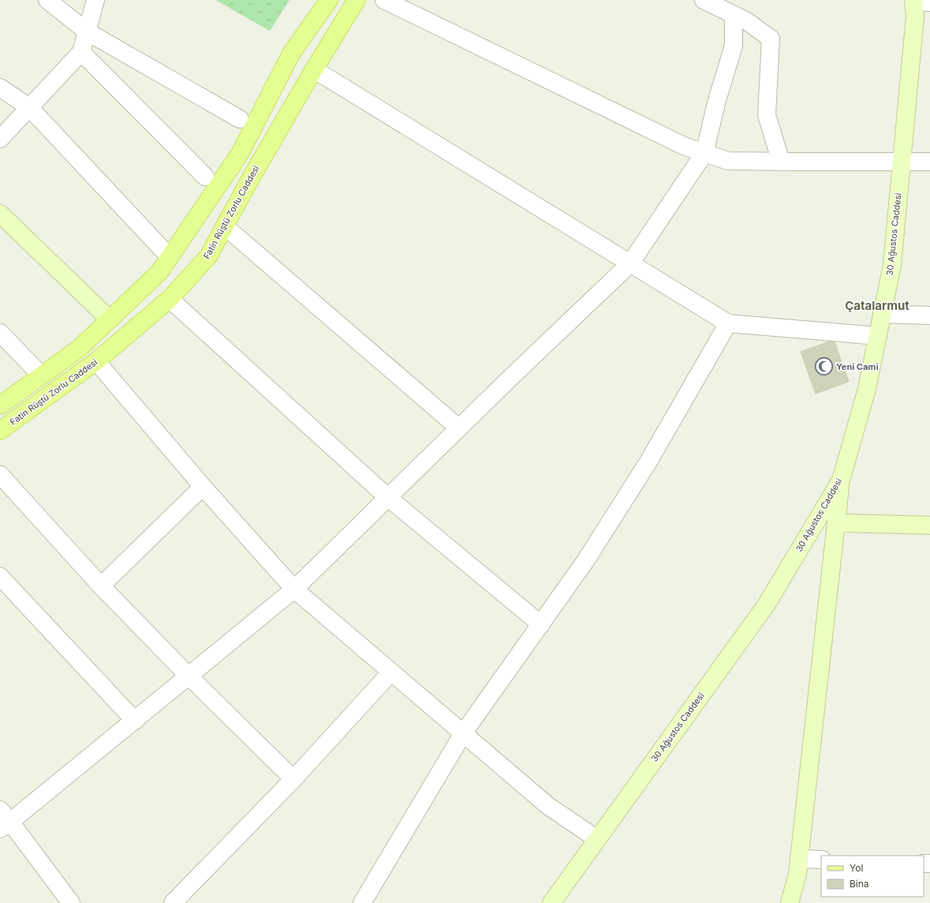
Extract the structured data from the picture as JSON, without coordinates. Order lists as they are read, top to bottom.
{
  "streets": {
    "main road": ["Fatin Rüştü Zorlu Caddesi", "30 Ağustos Caddesi"]
  },
  "districts": ["Çatalarmut"],
  "places": {
    "mosque": ["Yeni Cami"]
  },
  "legend": ["Yol", "Bina"]
}
